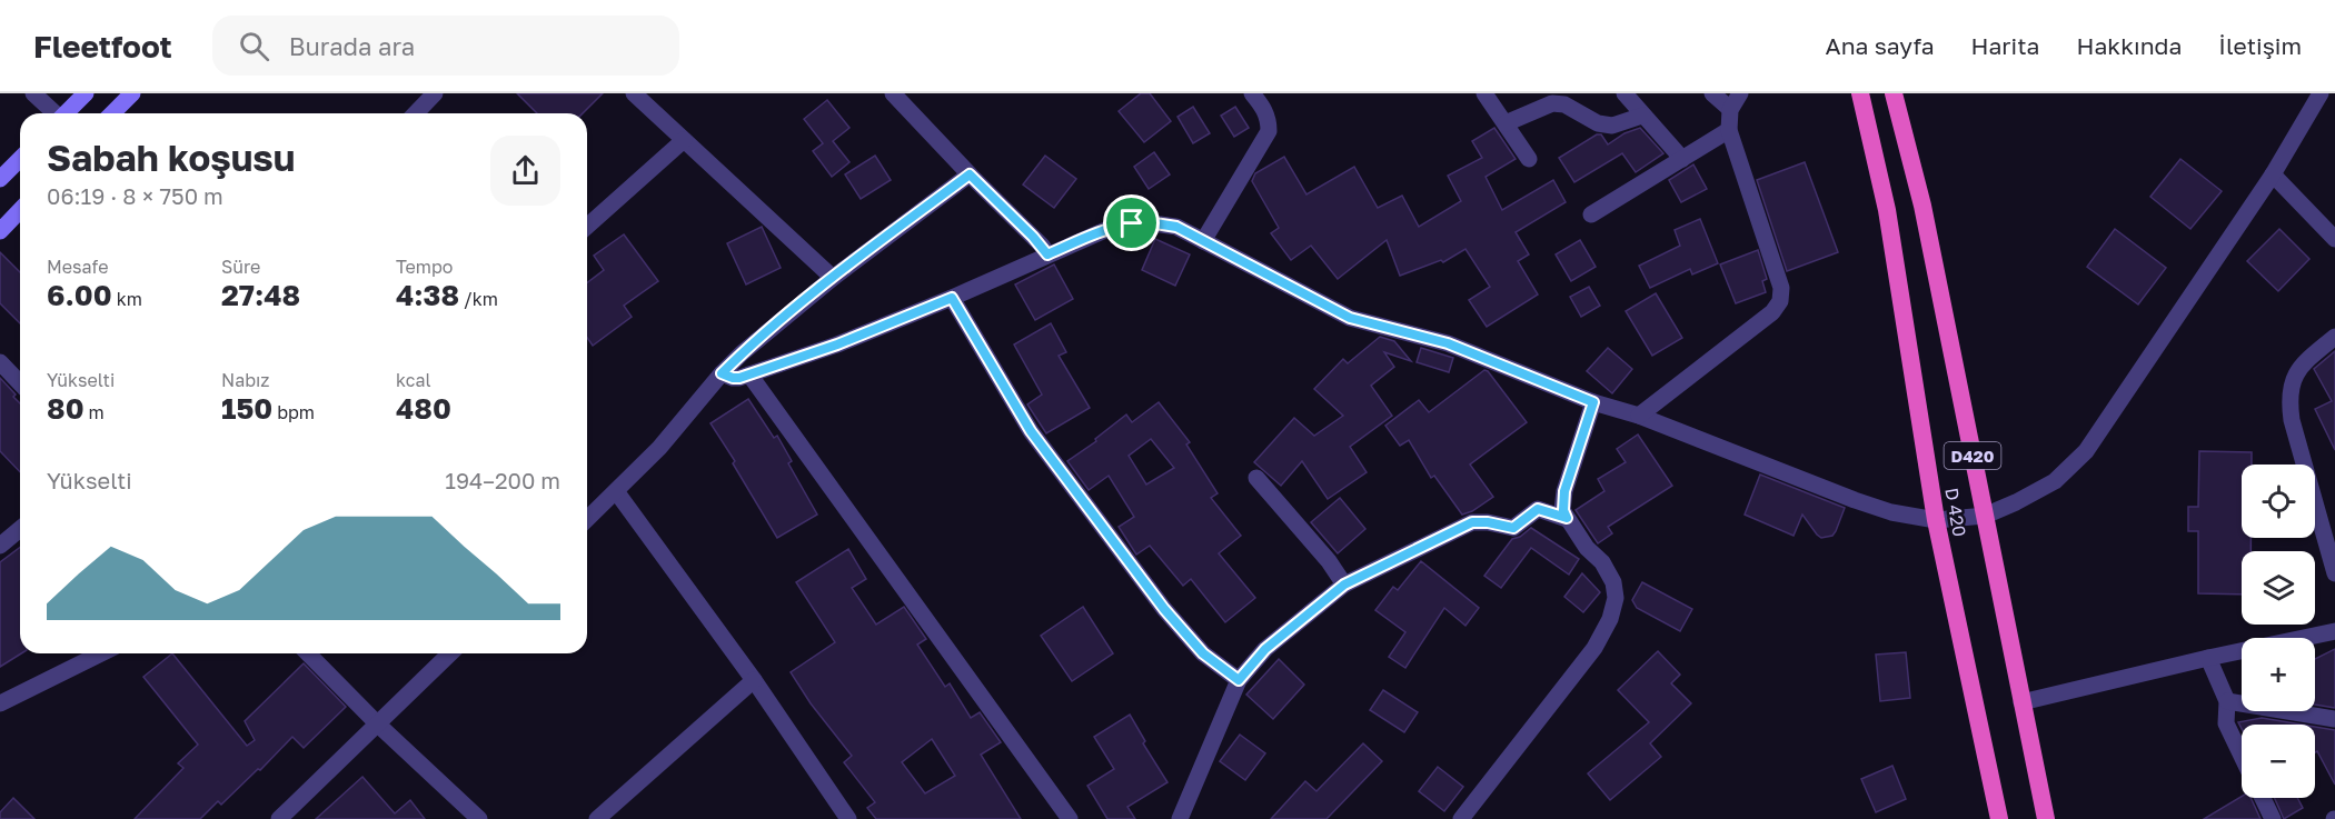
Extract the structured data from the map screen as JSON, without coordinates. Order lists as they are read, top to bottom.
{
  "streets": {
    "highway": ["D420", "D 420"]
  },
  "page": {
    "header": "Fleetfoot",
    "search": "Burada ara",
    "nav": [
      "Ana sayfa",
      "Harita",
      "Hakkında",
      "İletişim"
    ],
    "heading": ["Sabah koşusu", "06:19 · 8 × 750 m"],
    "stats": [
      ["Mesafe", "6.00 km"],
      ["Süre", "27:48"],
      ["Tempo", "4:38 /km"],
      ["Yükselti", "80 m"],
      ["Nabız", "150 bpm"],
      ["kcal", "480"]
    ],
    "chart": ["Yükselti", "194–200 m"],
    "map_buttons": ["+", "−"]
  }
}
